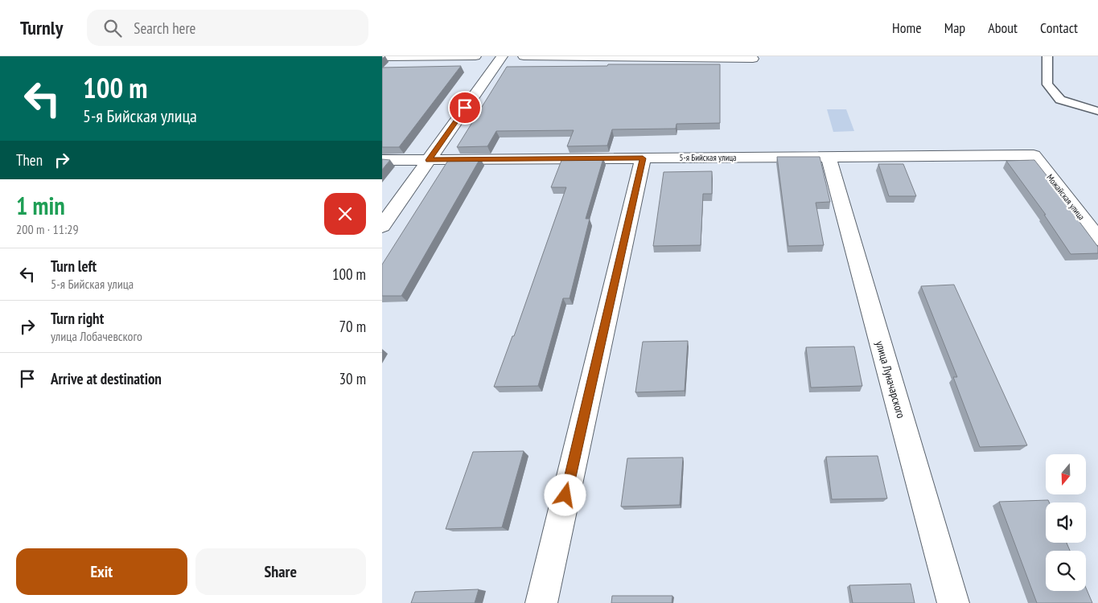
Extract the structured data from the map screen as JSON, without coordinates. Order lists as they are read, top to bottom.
{
  "streets": {
    "street": ["5-я Бийская улица", "Можайская улица", "улица Луначарского"]
  },
  "crossings": [
    ["5-я Бийская улица", "Можайская улица"],
    ["5-я Бийская улица", "улица Луначарского"]
  ],
  "north": "bottom",
  "page": {
    "header": "Turnly",
    "search": "Search here",
    "nav": [
      "Home",
      "Map",
      "About",
      "Contact"
    ],
    "turn": ["100 m", "5-я Бийская улица"],
    "then": "Then",
    "heading": ["1 min", "200 m · 11:29"],
    "list": [
      {
        "name": "Turn left",
        "note": "5-я Бийская улица",
        "value": "100 m"
      },
      {
        "name": "Turn right",
        "note": "улица Лобачевского",
        "value": "70 m"
      },
      {
        "name": "Arrive at destination",
        "value": "30 m"
      }
    ],
    "buttons": ["Exit", "Share"]
  }
}
